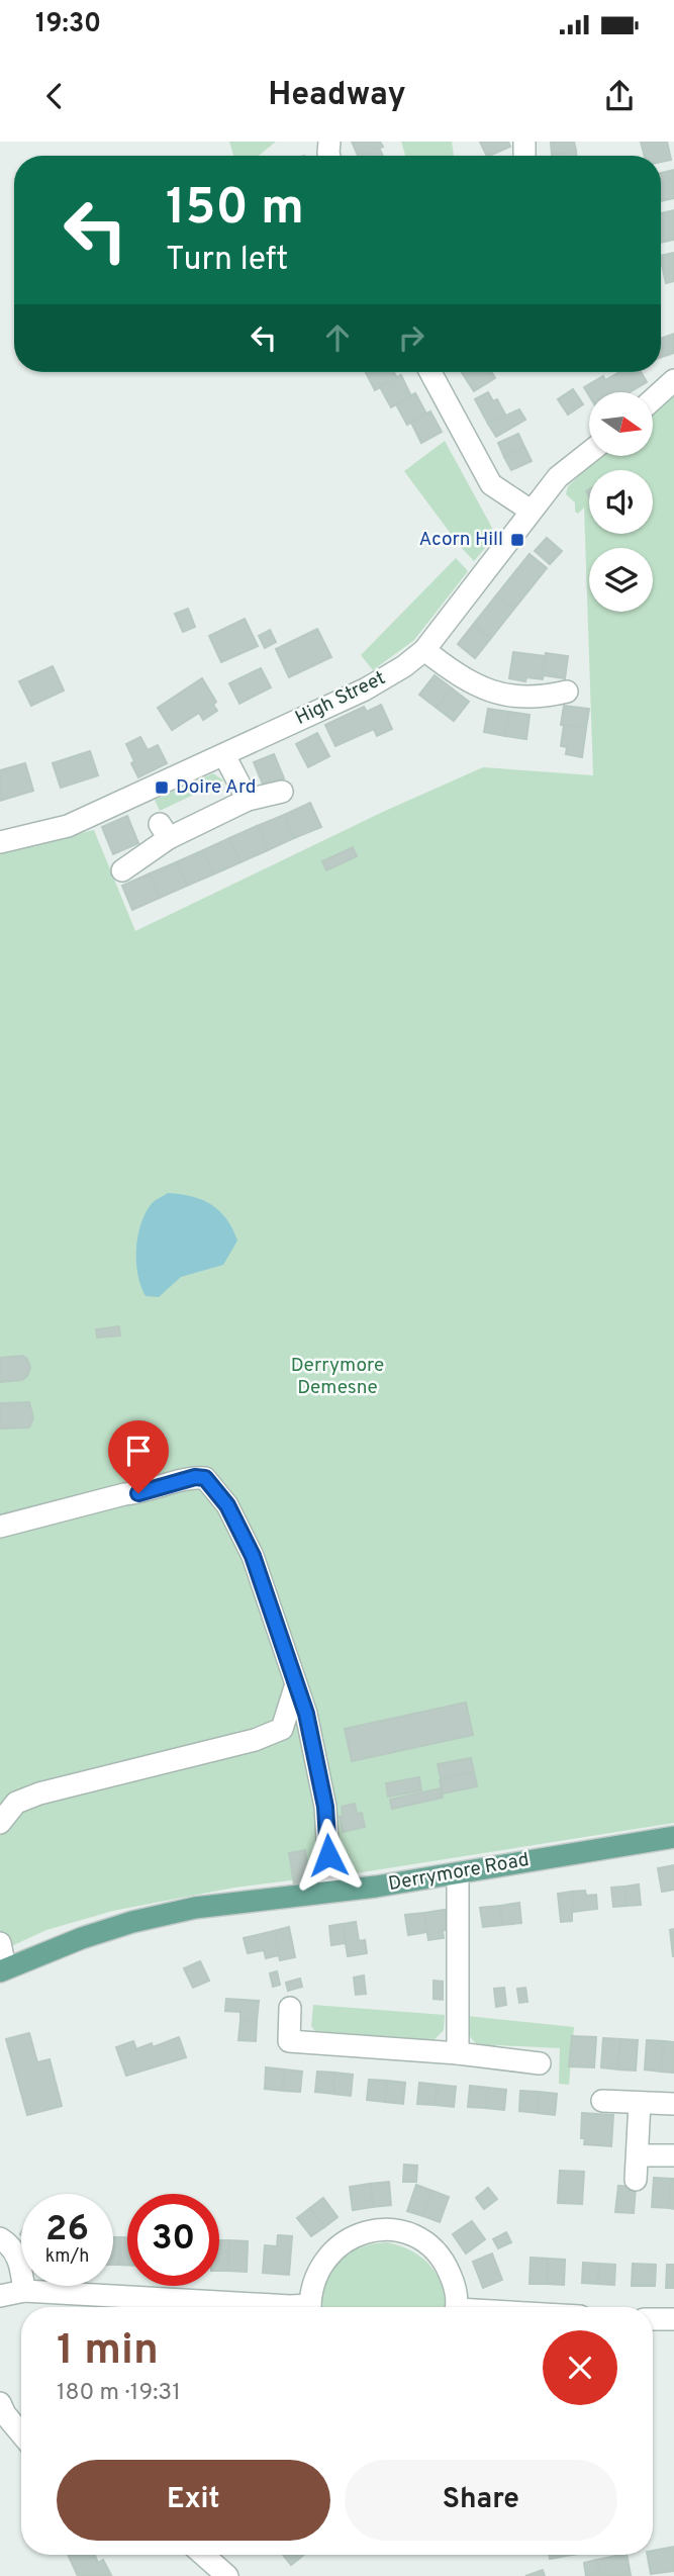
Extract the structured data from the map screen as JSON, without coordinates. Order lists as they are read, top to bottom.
{
  "streets": {
    "main road": ["Derrymore Road"],
    "street": ["High Street"]
  },
  "parks": ["Derrymore Demesne"],
  "places": {
    "transit": ["Acorn Hill", "Doire Ard"]
  },
  "north": "right",
  "page": {
    "status": "19:30",
    "header": "Headway",
    "turn": ["150 m", "Turn left"],
    "speed": "26 km/h",
    "limit": "30",
    "heading": ["1 min", "180 m · 19:31"],
    "buttons": ["Exit", "Share"]
  }
}
